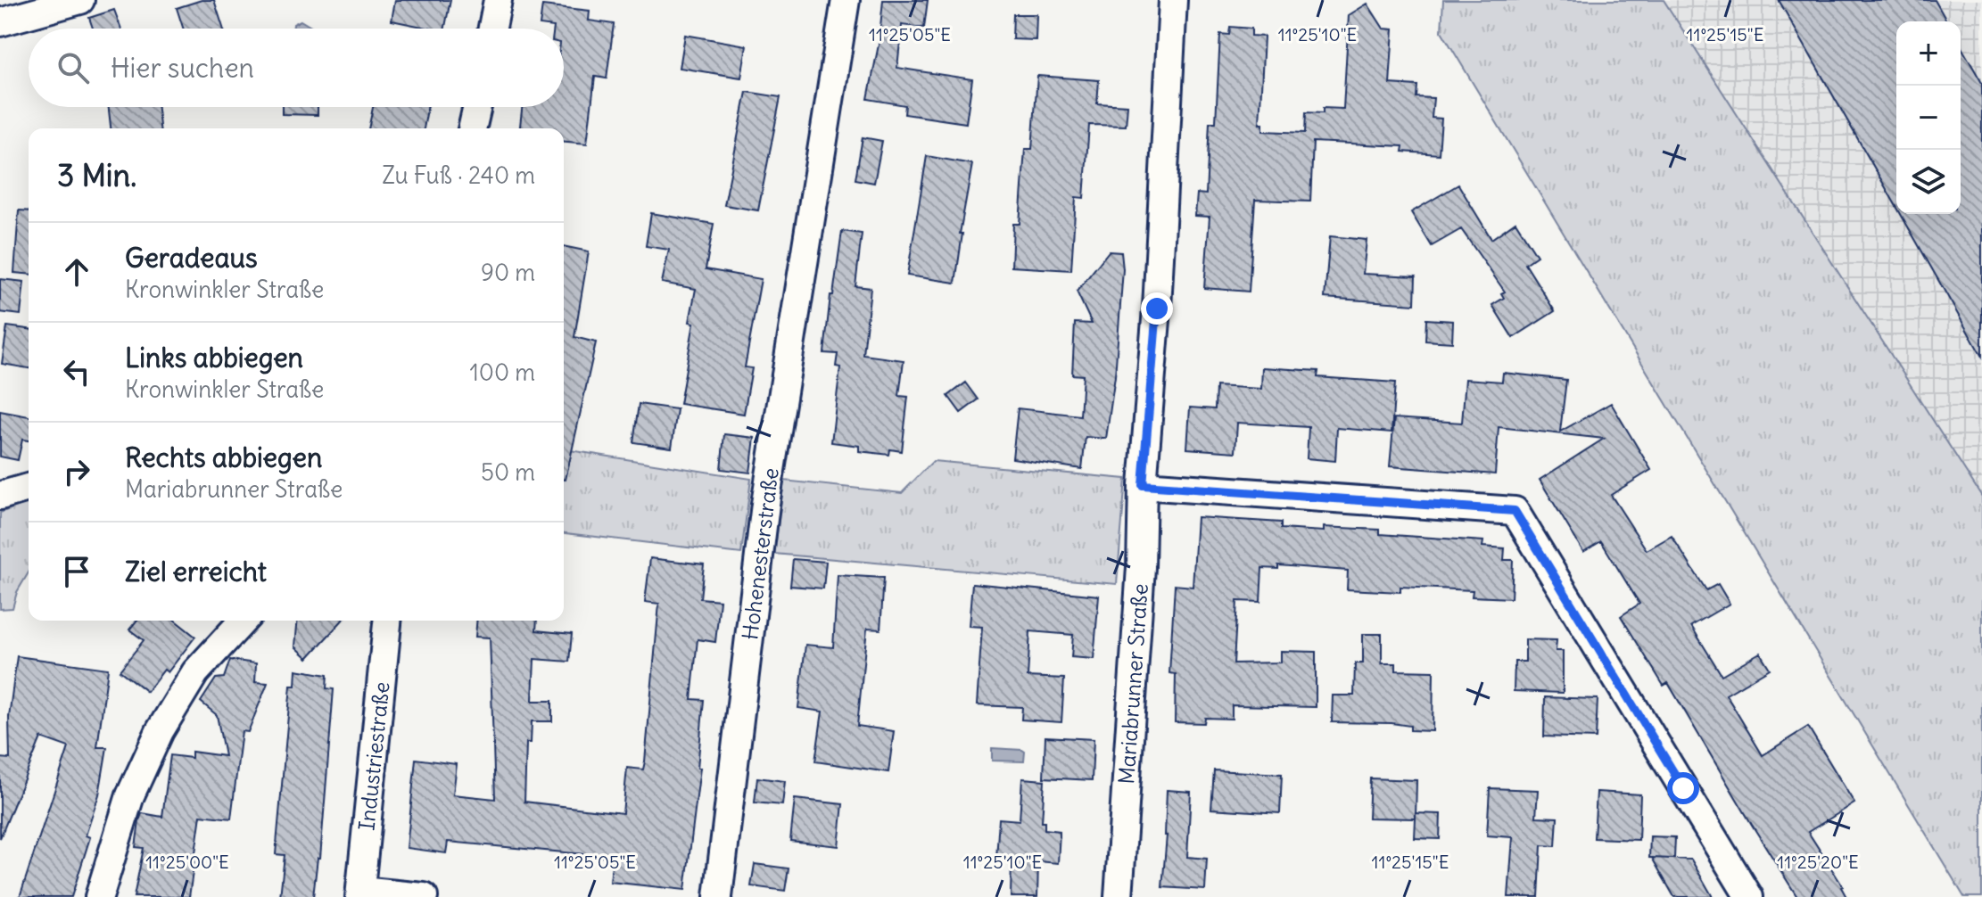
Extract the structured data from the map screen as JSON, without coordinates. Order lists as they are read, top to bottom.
{
  "streets": {
    "street": ["Hohenesterstraße", "Mariabrunner Straße", "Industriestraße"]
  },
  "page": {
    "map_buttons": ["+", "−"],
    "search": "Hier suchen",
    "heading": ["3 Min.", "Zu Fuß · 240 m"],
    "list": [
      ["Geradeaus", "Kronwinkler Straße", "90 m"],
      ["Links abbiegen", "Kronwinkler Straße", "100 m"],
      ["Rechts abbiegen", "Mariabrunner Straße", "50 m"],
      "Ziel erreicht"
    ]
  },
  "coordinates": [
    "11°25'05\"E",
    "11°25'10\"E",
    "11°25'15\"E",
    "11°25'00\"E",
    "11°25'20\"E"
  ]
}
